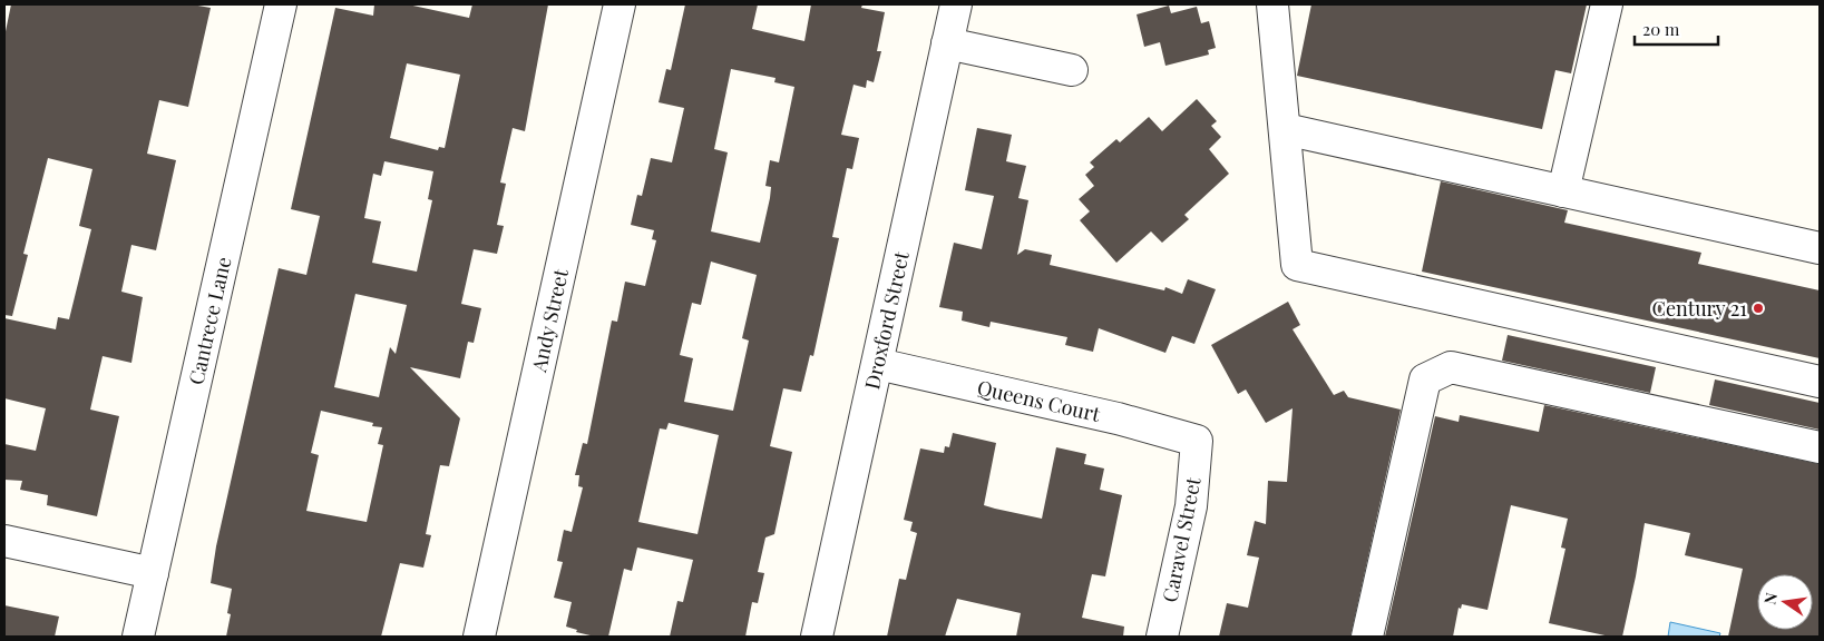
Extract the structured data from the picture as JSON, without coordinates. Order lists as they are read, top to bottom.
{
  "streets": {
    "street": [
      "Cantrece Lane",
      "Andy Street",
      "Droxford Street",
      "Queens Court",
      "Caravel Street"
    ]
  },
  "crossings": [
    ["Droxford Street", "Queens Court"],
    ["Queens Court", "Caravel Street"]
  ],
  "places": ["Century 21"],
  "scale_bar": "20 m",
  "north": "left"
}
